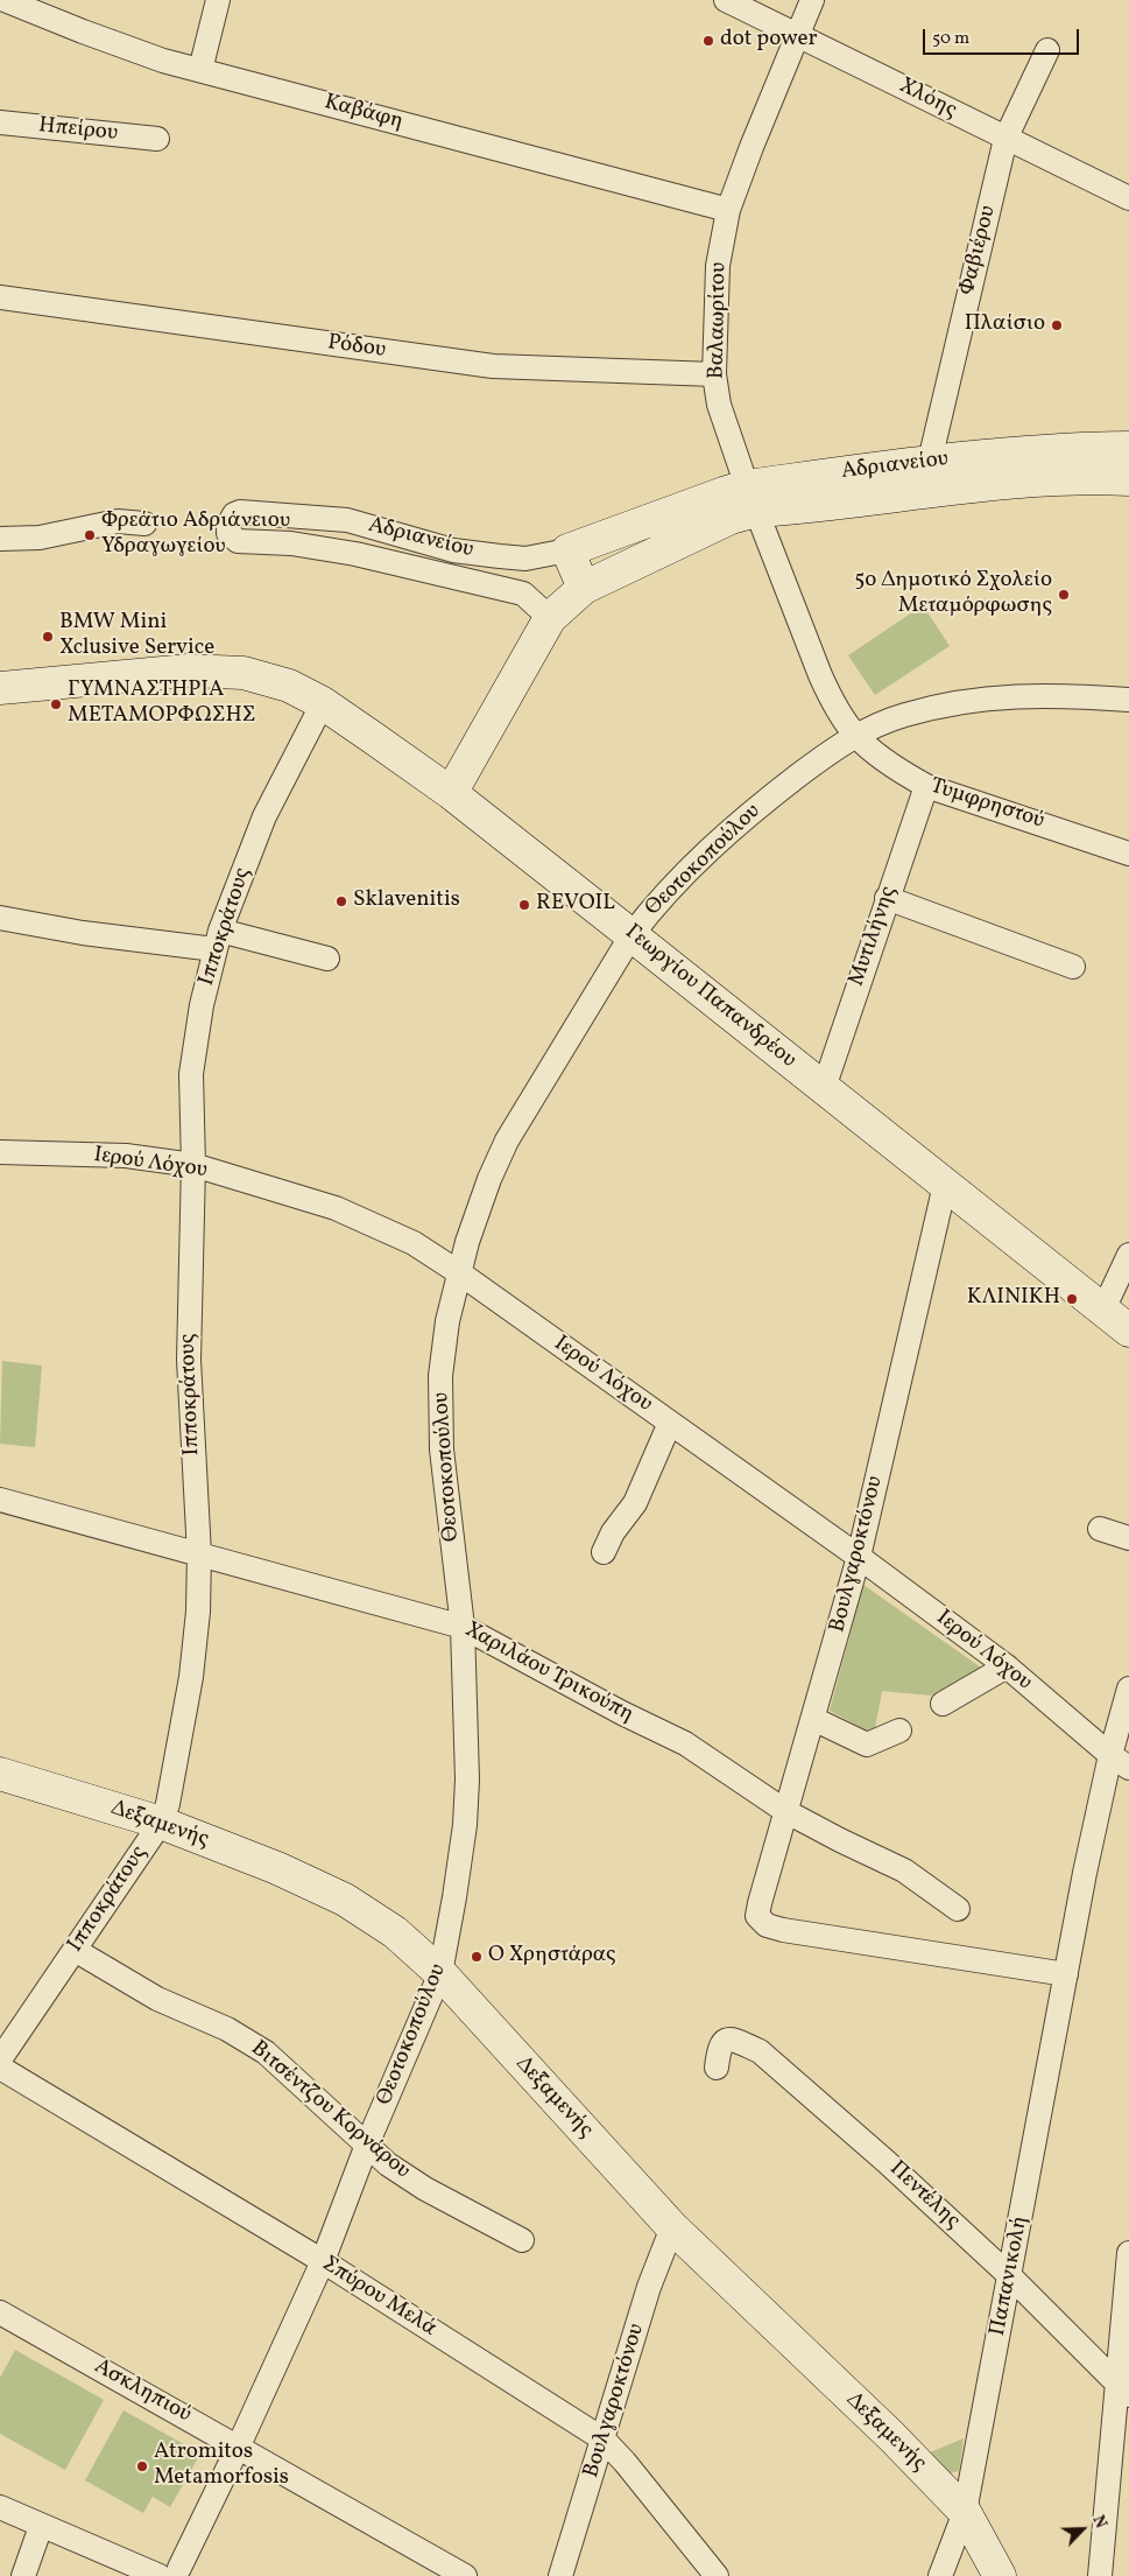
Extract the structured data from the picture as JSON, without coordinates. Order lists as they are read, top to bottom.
{
  "streets": {
    "main road": ["Αδριανείου", "Γεωργίου Παπανδρέου", "Δεξαμενής"],
    "street": [
      "Χλόης",
      "Καβάφη",
      "Ηπείρου",
      "Φαβιέρου",
      "Βαλαωρίτου",
      "Ρόδου",
      "Τυμφρηστού",
      "Θεοτοκοπούλου",
      "Ιπποκράτους",
      "Μυτιλήνης",
      "Ιερού Λόχου",
      "Βουλγαροκτόνου",
      "Χαριλάου Τρικούπη",
      "Βιτσέντζου Κορνάρου",
      "Πεντέλης",
      "Παπανικολή",
      "Σπύρου Μελά",
      "Ασκληπιού"
    ]
  },
  "crossings": [
    ["Χλόης", "Φαβιέρου"],
    ["Χλόης", "Βαλαωρίτου"],
    ["Καβάφη", "Βαλαωρίτου"],
    ["Φαβιέρου", "Αδριανείου"],
    ["Βαλαωρίτου", "Ρόδου"],
    ["Βαλαωρίτου", "Αδριανείου"],
    ["Βαλαωρίτου", "Τυμφρηστού"],
    ["Βαλαωρίτου", "Θεοτοκοπούλου"],
    ["Αδριανείου", "Γεωργίου Παπανδρέου"],
    ["Τυμφρηστού", "Θεοτοκοπούλου"],
    ["Τυμφρηστού", "Μυτιλήνης"],
    ["Θεοτοκοπούλου", "Γεωργίου Παπανδρέου"],
    ["Θεοτοκοπούλου", "Ιερού Λόχου"],
    ["Θεοτοκοπούλου", "Χαριλάου Τρικούπη"],
    ["Θεοτοκοπούλου", "Δεξαμενής"],
    ["Θεοτοκοπούλου", "Βιτσέντζου Κορνάρου"],
    ["Θεοτοκοπούλου", "Σπύρου Μελά"],
    ["Θεοτοκοπούλου", "Ασκληπιού"],
    ["Ιπποκράτους", "Γεωργίου Παπανδρέου"],
    ["Ιπποκράτους", "Ιερού Λόχου"],
    ["Ιπποκράτους", "Χαριλάου Τρικούπη"],
    ["Ιπποκράτους", "Δεξαμενής"],
    ["Ιπποκράτους", "Βιτσέντζου Κορνάρου"],
    ["Μυτιλήνης", "Γεωργίου Παπανδρέου"],
    ["Γεωργίου Παπανδρέου", "Βουλγαροκτόνου"],
    ["Ιερού Λόχου", "Βουλγαροκτόνου"],
    ["Ιερού Λόχου", "Παπανικολή"],
    ["Βουλγαροκτόνου", "Χαριλάου Τρικούπη"],
    ["Βουλγαροκτόνου", "Δεξαμενής"],
    ["Βουλγαροκτόνου", "Παπανικολή"],
    ["Βουλγαροκτόνου", "Σπύρου Μελά"],
    ["Δεξαμενής", "Παπανικολή"],
    ["Πεντέλης", "Παπανικολή"]
  ],
  "places": [
    "dot power",
    "Πλαίσιο",
    "Φρεάτιο Αδριάνειου Υδραγωγείου",
    "5ο Δημοτικό Σχολείο Μεταμόρφωσης",
    "BMW Mini Xclusive Service",
    "ΓΥΜΝΑΣΤΗΡΙΑ ΜΕΤΑΜΟΡΦΩΣΗΣ",
    "Sklavenitis",
    "REVOIL",
    "ΚΛΙΝΙΚΗ",
    "Ο Χρηστάρας",
    "Atromitos Metamorfosis"
  ],
  "scale_bar": "50 m",
  "north": "top right"
}
